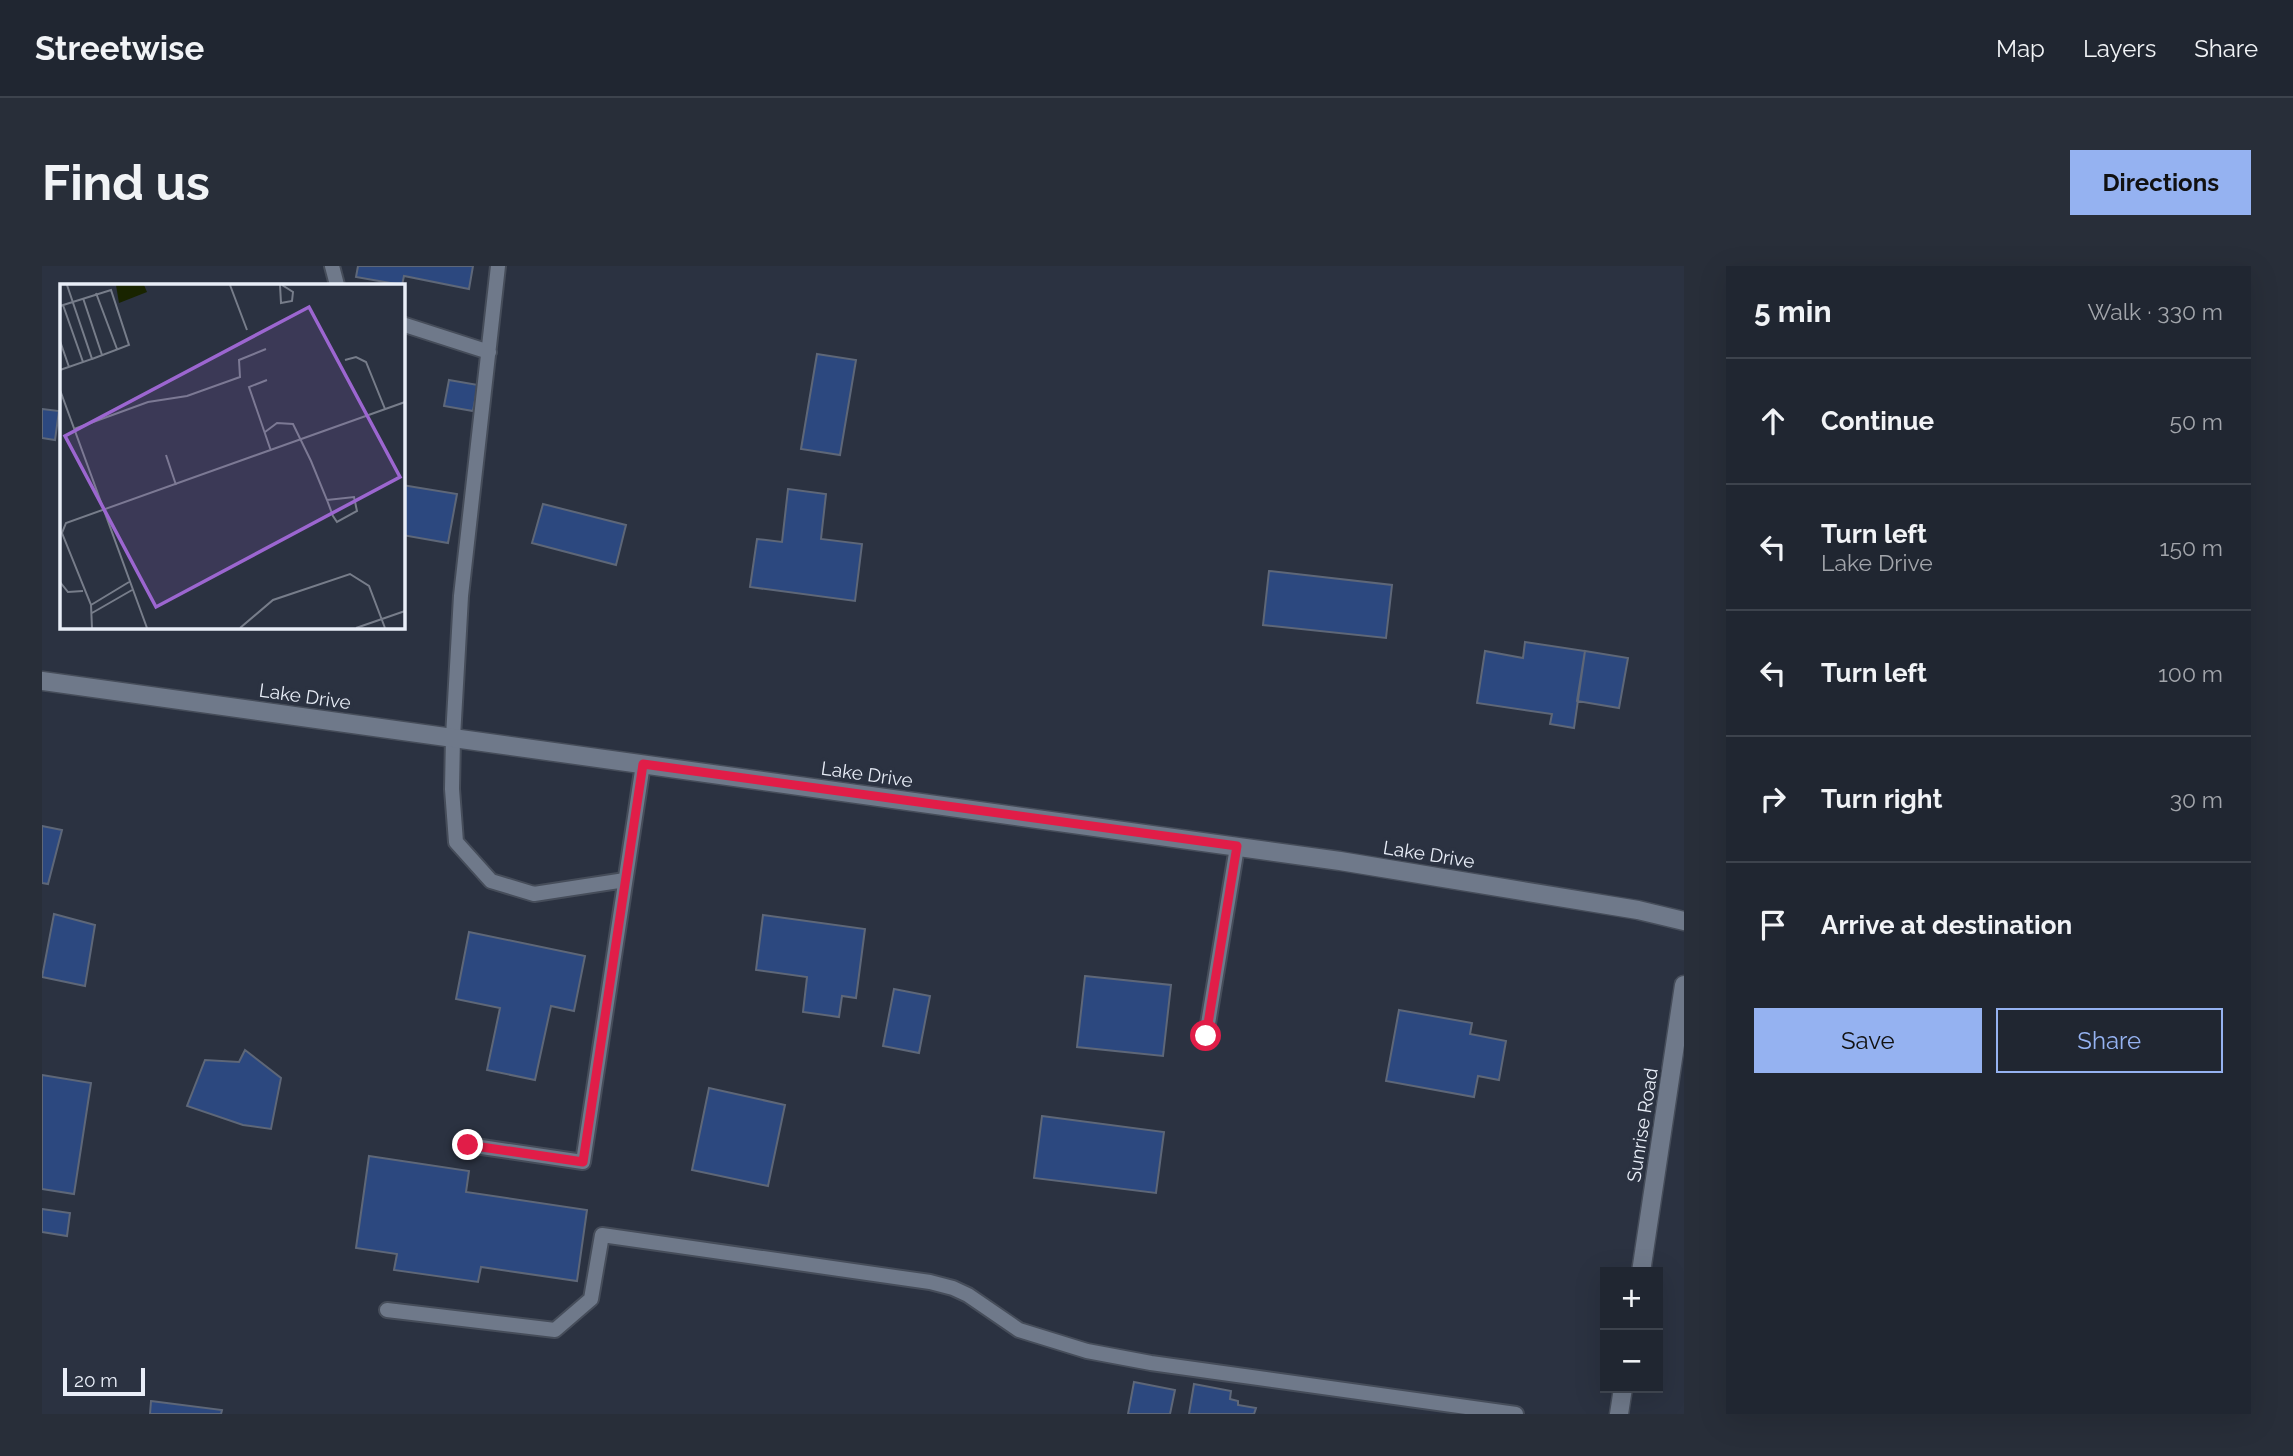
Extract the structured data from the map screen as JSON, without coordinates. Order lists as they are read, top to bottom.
{
  "streets": {
    "street": ["Lake Drive", "Sunrise Road"]
  },
  "scale_bar": "20 m",
  "page": {
    "header": "Streetwise",
    "nav": ["Map", "Layers", "Share"],
    "buttons": [
      "Directions",
      ["Save", "Share"]
    ],
    "title": "Find us",
    "heading": ["5 min", "Walk · 330 m"],
    "list": [
      ["Continue", "50 m"],
      ["Turn left", "Lake Drive", "150 m"],
      ["Turn left", "100 m"],
      ["Turn right", "30 m"],
      "Arrive at destination"
    ],
    "map_buttons": ["+", "−"],
    "scale": "20 m"
  }
}
